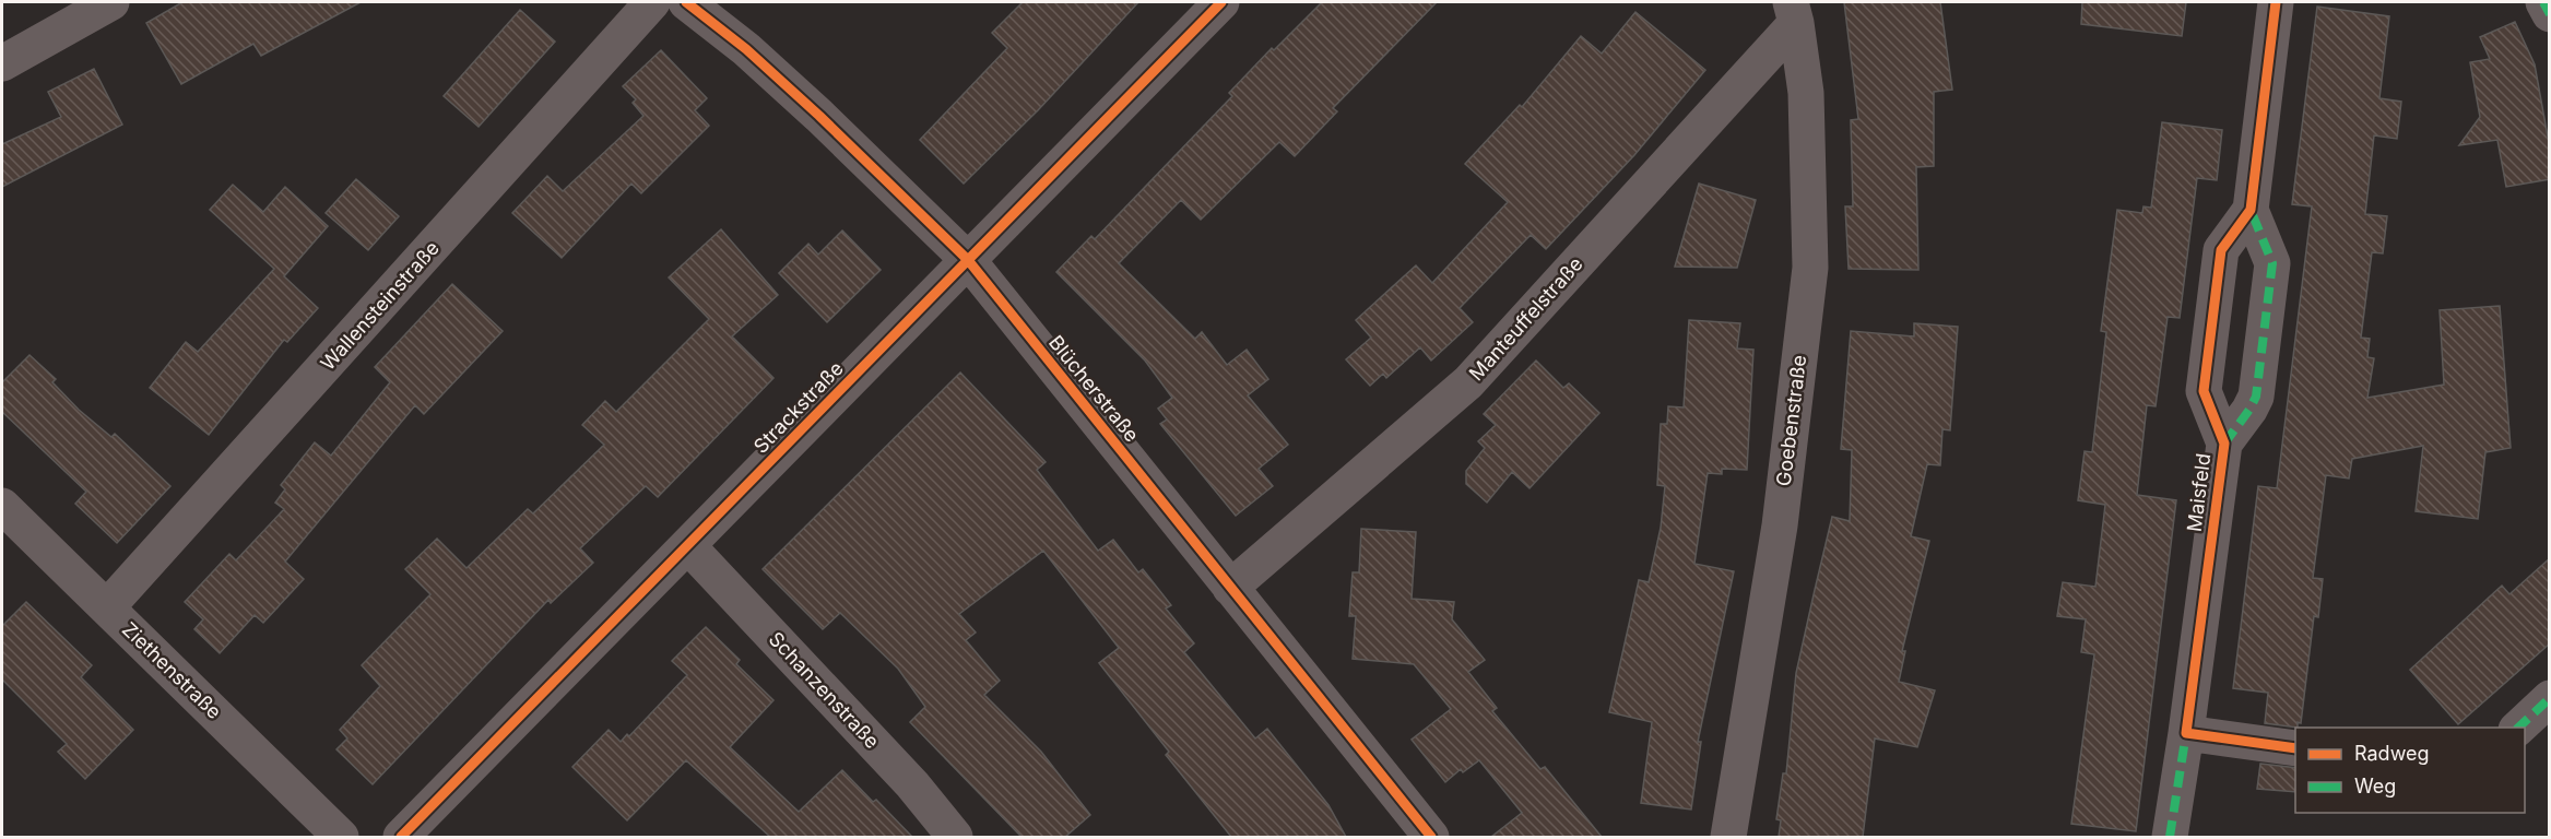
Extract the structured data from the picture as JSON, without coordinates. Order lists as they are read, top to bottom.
{
  "streets": {
    "street": [
      "Wallensteinstraße",
      "Manteuffelstraße",
      "Blücherstraße",
      "Strackstraße",
      "Goebenstraße",
      "Maisfeld",
      "Ziethenstraße",
      "Schanzenstraße"
    ]
  },
  "crossings": [
    ["Wallensteinstraße", "Ziethenstraße"],
    ["Manteuffelstraße", "Blücherstraße"],
    ["Manteuffelstraße", "Goebenstraße"],
    ["Blücherstraße", "Strackstraße"],
    ["Strackstraße", "Schanzenstraße"]
  ],
  "legend": ["Radweg", "Weg"]
}
